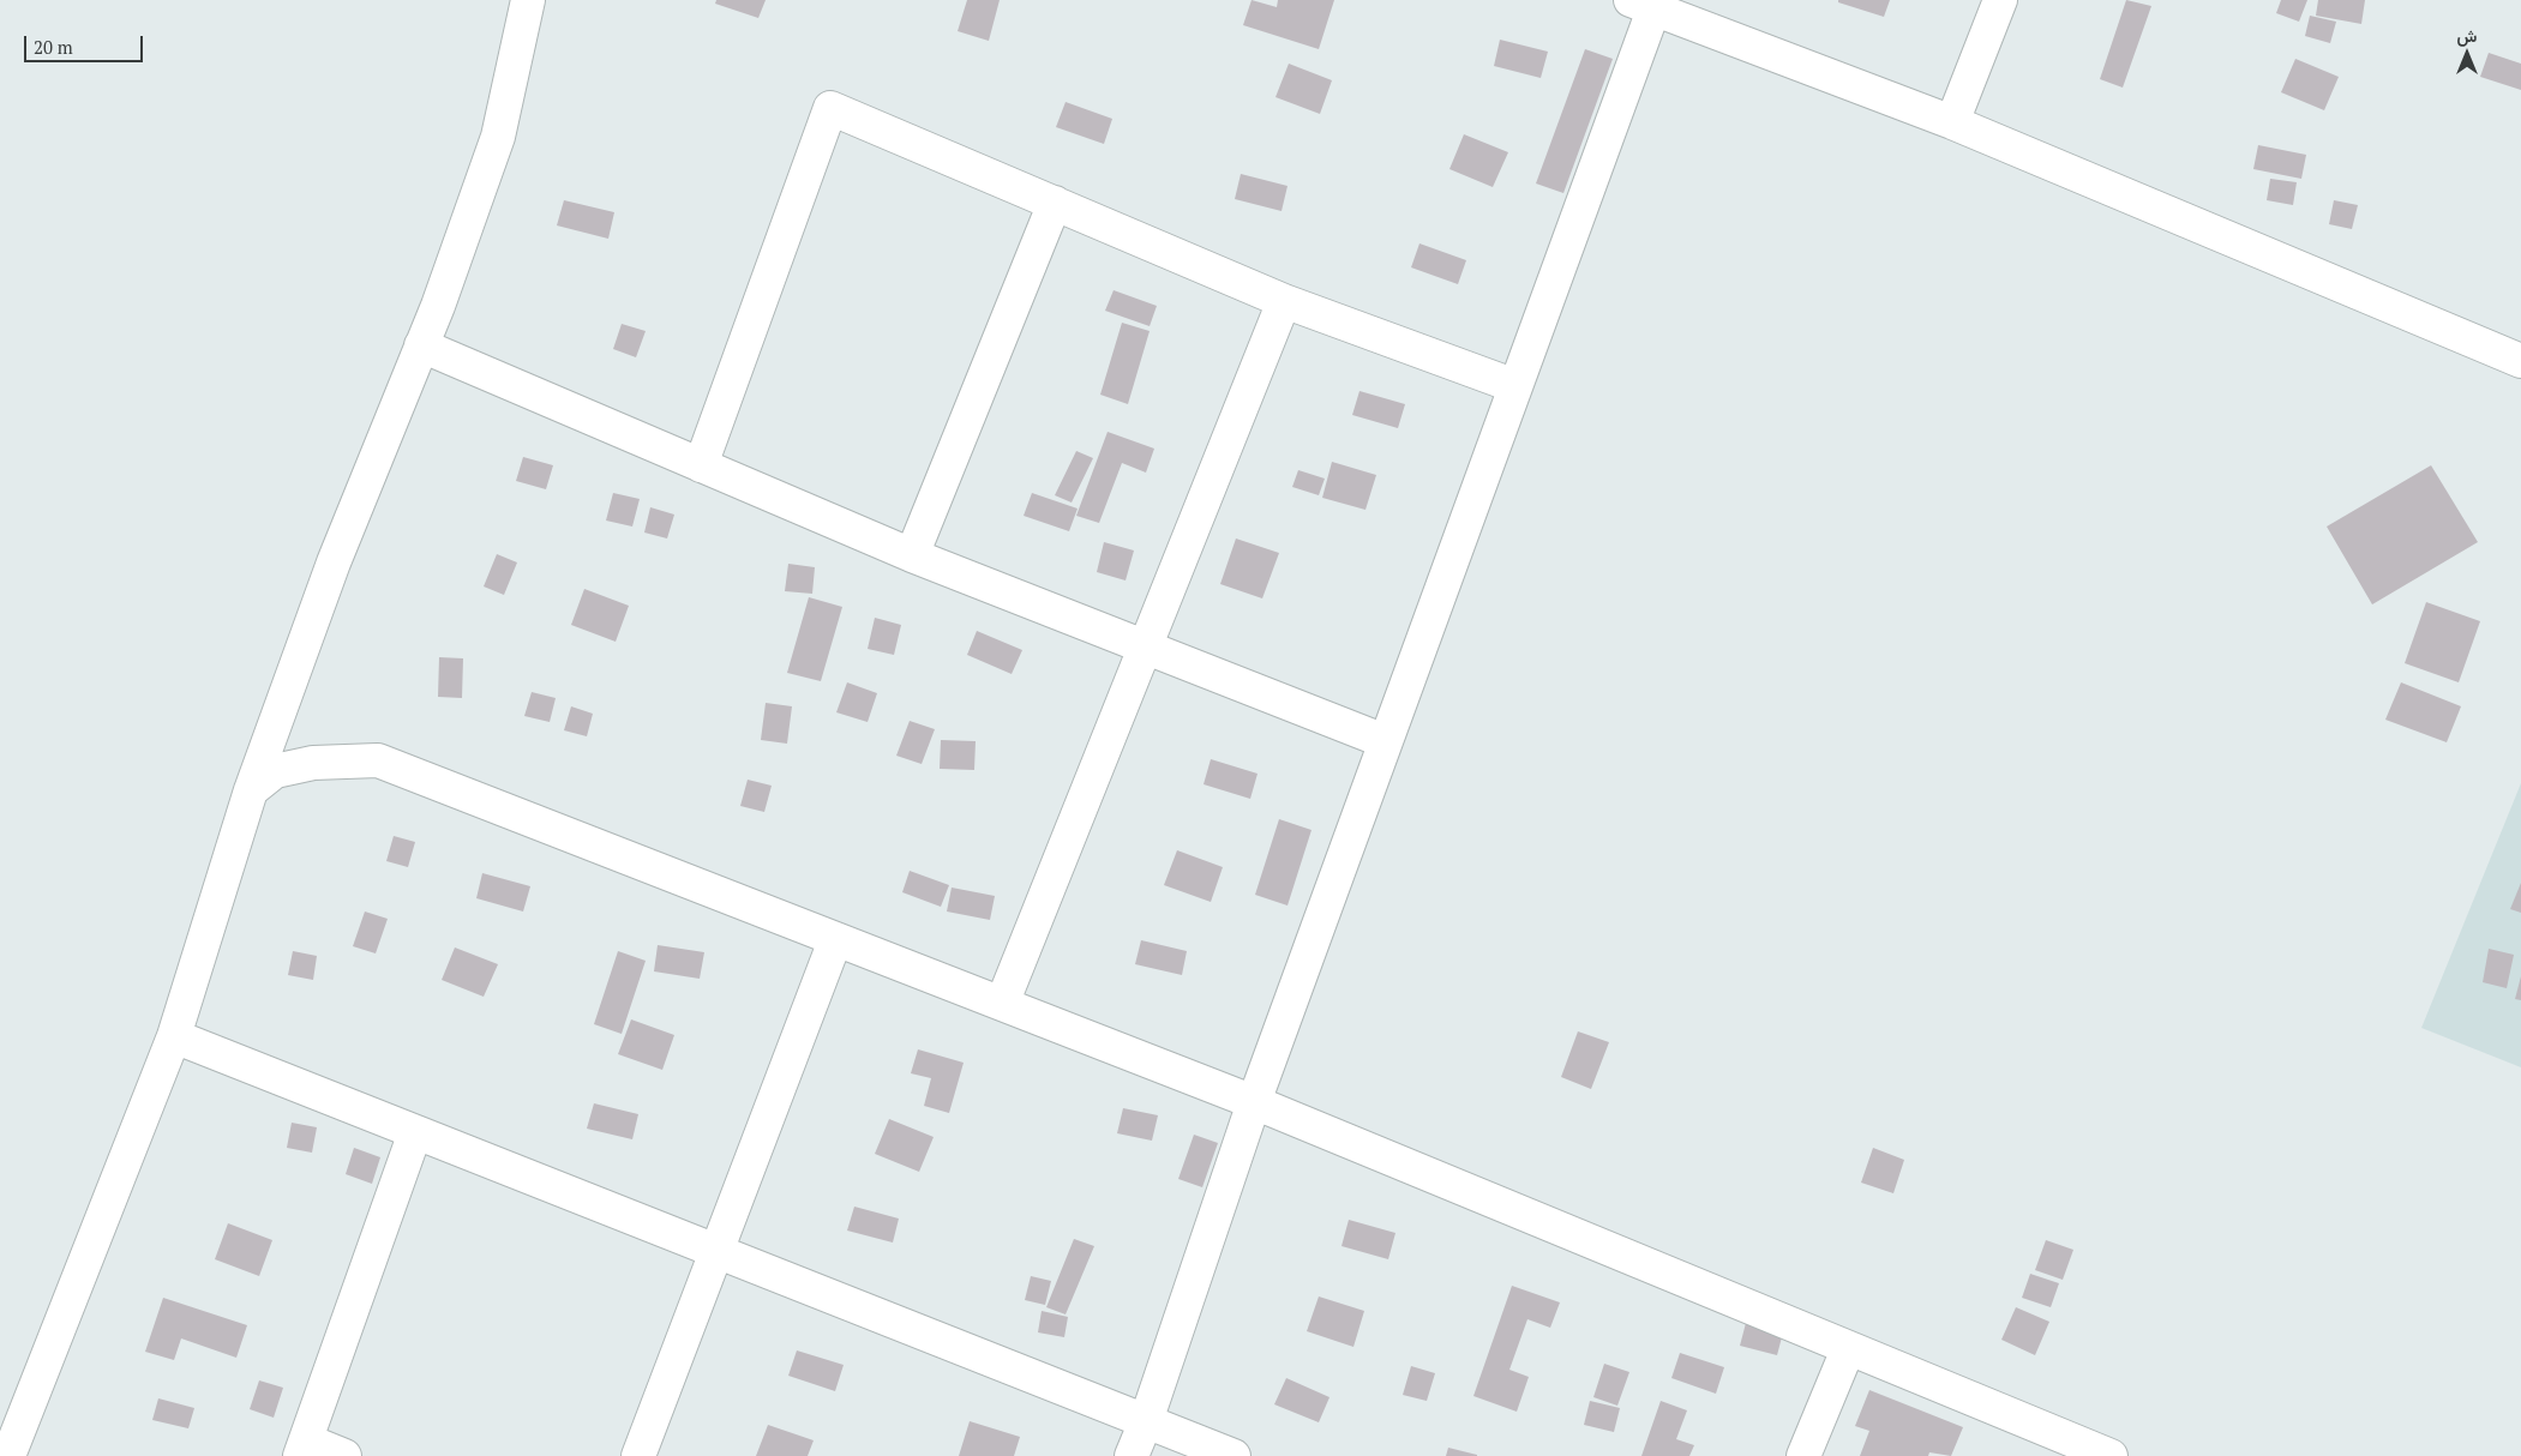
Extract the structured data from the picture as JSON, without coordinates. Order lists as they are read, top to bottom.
{
  "scale_bar": "20 m",
  "north": "top"
}
